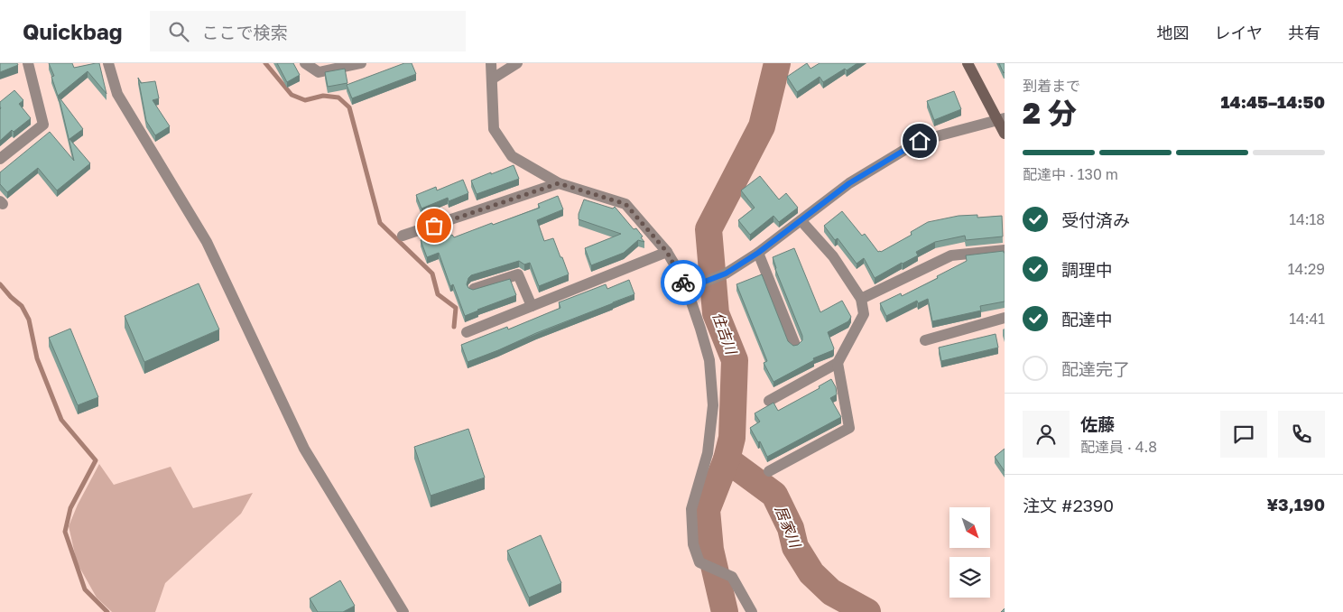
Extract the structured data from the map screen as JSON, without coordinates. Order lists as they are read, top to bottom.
{
  "water": ["住吉川", "居家川"],
  "north": "bottom right",
  "page": {
    "header": "Quickbag",
    "search": "ここで検索",
    "nav": ["地図", "レイヤ", "共有"],
    "heading": ["2 分", "到着まで", "14:45–14:50"],
    "panel": [
      "佐藤",
      "配達員 · 4.8",
      "注文 #2390",
      "¥3,190"
    ],
    "bar": "配達中 · 130 m",
    "list": [
      ["受付済み", "14:18"],
      ["調理中", "14:29"],
      ["配達中", "14:41"],
      "配達完了"
    ]
  }
}
